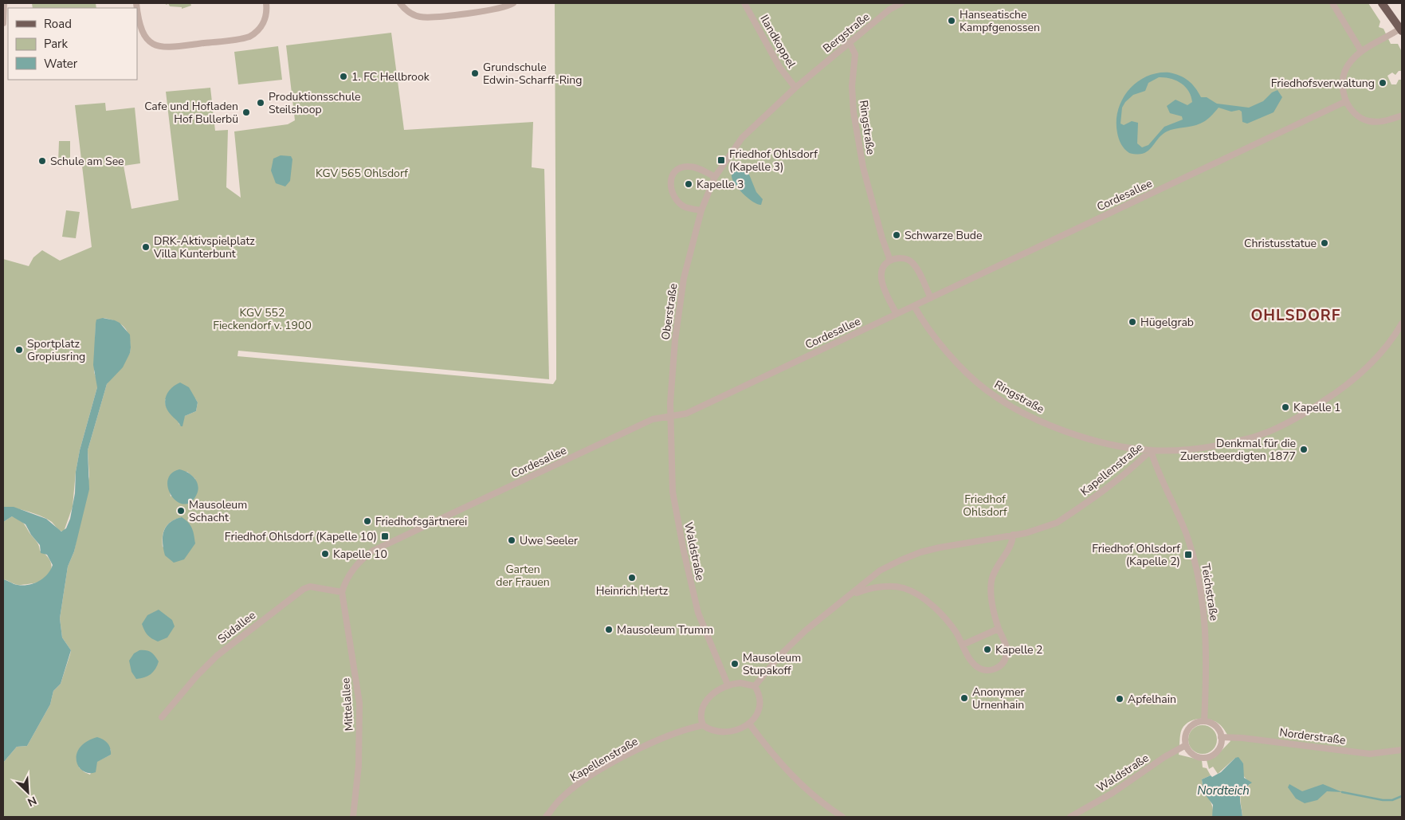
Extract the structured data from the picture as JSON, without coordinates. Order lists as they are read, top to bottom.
{
  "streets": {
    "street": [
      "Bergstraße",
      "Ilandkoppel",
      "Ringstraße",
      "Cordesallee",
      "Oberstraße",
      "Kapellenstraße",
      "Waldstraße",
      "Teichstraße",
      "Südallee",
      "Mittelallee",
      "Norderstraße"
    ]
  },
  "crossings": [
    ["Bergstraße", "Ringstraße"],
    ["Bergstraße", "Oberstraße"],
    ["Ilandkoppel", "Oberstraße"],
    ["Ringstraße", "Cordesallee"],
    ["Ringstraße", "Kapellenstraße"],
    ["Ringstraße", "Teichstraße"],
    ["Cordesallee", "Oberstraße"],
    ["Cordesallee", "Waldstraße"],
    ["Cordesallee", "Südallee"],
    ["Cordesallee", "Mittelallee"],
    ["Oberstraße", "Waldstraße"],
    ["Kapellenstraße", "Waldstraße"],
    ["Kapellenstraße", "Teichstraße"],
    ["Waldstraße", "Teichstraße"],
    ["Waldstraße", "Norderstraße"],
    ["Teichstraße", "Norderstraße"],
    ["Südallee", "Mittelallee"]
  ],
  "districts": ["OHLSDORF"],
  "water": ["Nordteich"],
  "parks": [
    "KGV 565 Ohlsdorf",
    "KGV 552 Fieckendorf v. 1900",
    "Friedhof Ohlsdorf",
    "Garten der Frauen"
  ],
  "places": {
    "other": [
      "Hanseatische Kampfgenossen",
      "Grundschule Edwin-Scharff-Ring",
      "1. FC Hellbrook",
      "Friedhofsverwaltung",
      "Produktionsschule Steilshoop",
      "Cafe und Hofladen Hof Bullerbü",
      "Schule am See",
      "Kapelle 3",
      "Schwarze Bude",
      "Christusstatue",
      "DRK-Aktivspielplatz Villa Kunterbunt",
      "Hügelgrab",
      "Sportplatz Gropiusring",
      "Kapelle 1",
      "Denkmal für die Zuerstbeerdigten 1877",
      "Mausoleum Schacht",
      "Friedhofsgärtnerei",
      "Uwe Seeler",
      "Kapelle 10",
      "Heinrich Hertz",
      "Mausoleum Trumm",
      "Kapelle 2",
      "Mausoleum Stupakoff",
      "Anonymer Urnenhain",
      "Apfelhain"
    ],
    "transit": ["Friedhof Ohlsdorf (Kapelle 3)", "Friedhof Ohlsdorf (Kapelle 10)", "Friedhof Ohlsdorf (Kapelle 2)"]
  },
  "legend": ["Road", "Park", "Water"],
  "north": "bottom right"
}
